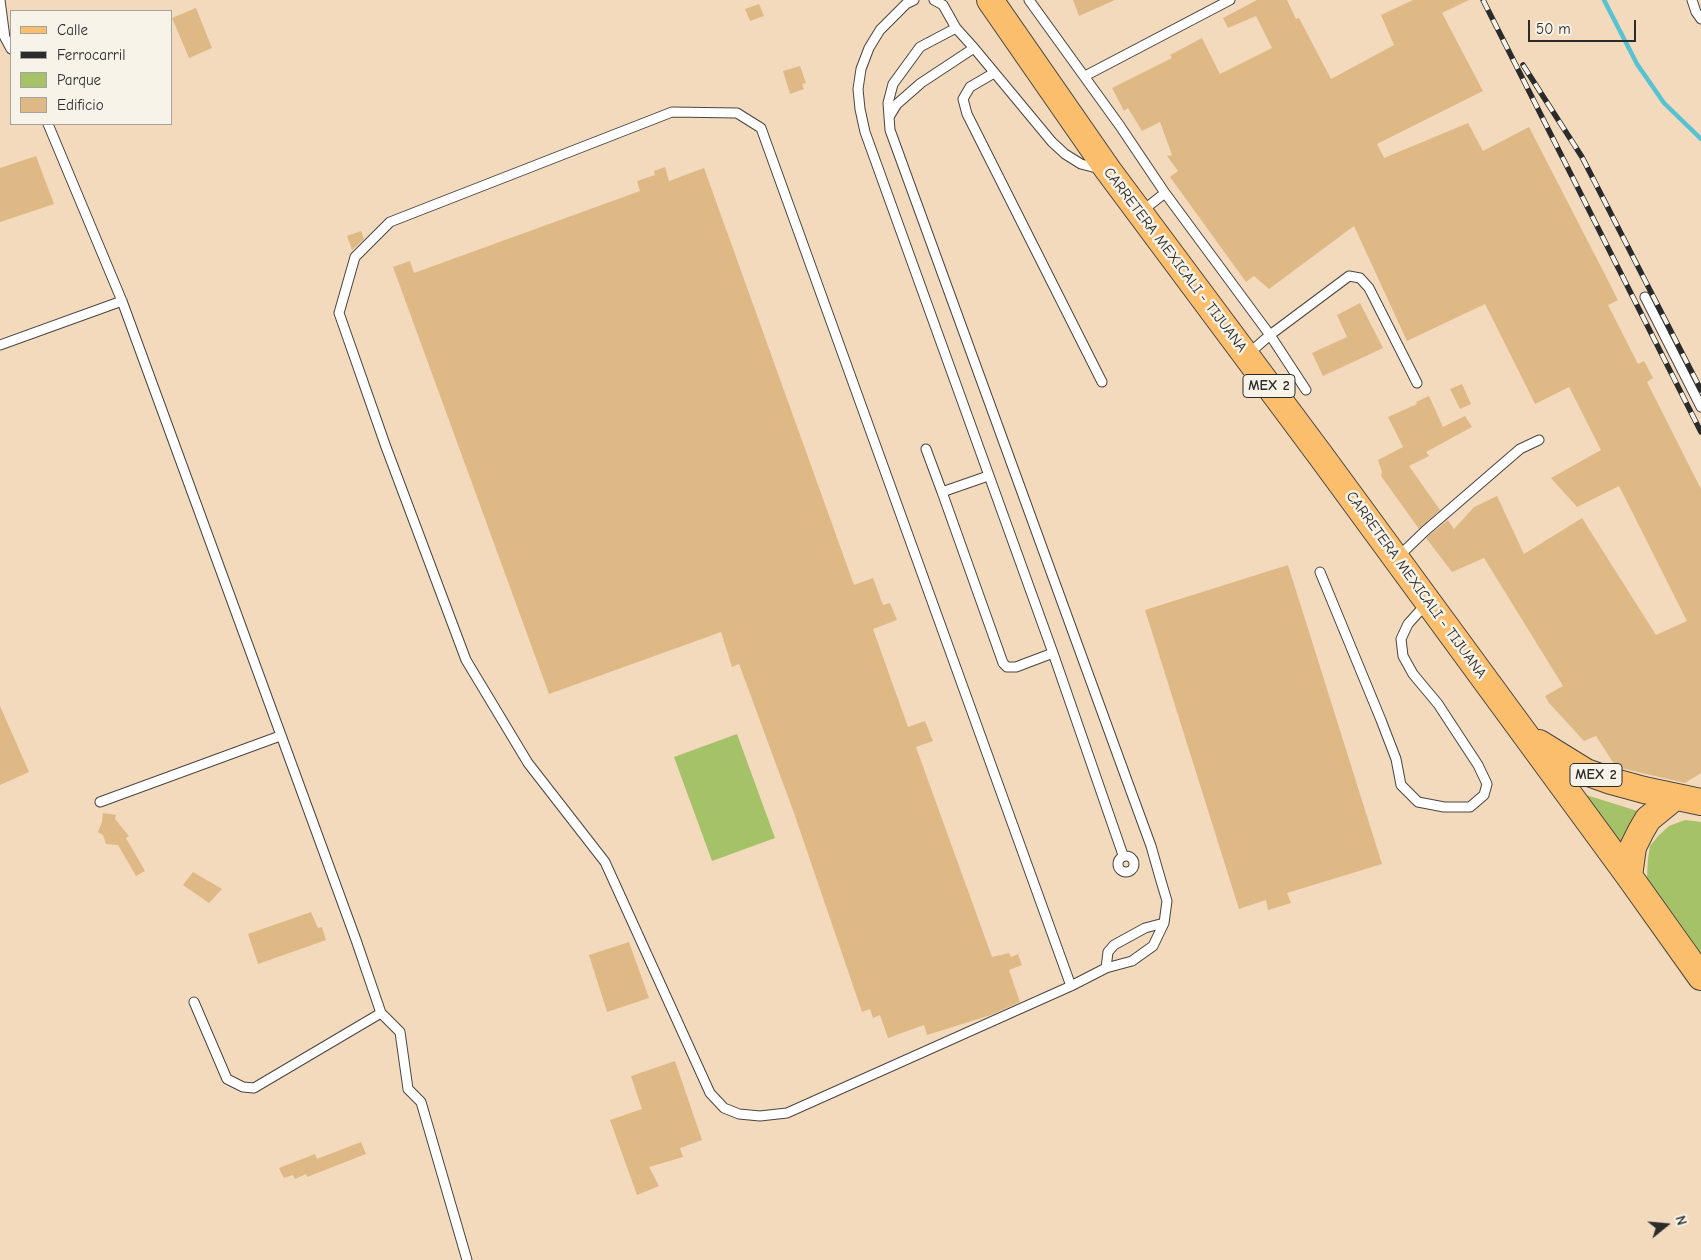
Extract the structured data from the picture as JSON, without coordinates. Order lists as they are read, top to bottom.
{
  "streets": {
    "main road": ["CARRETERA MEXICALI - TIJUANA", "MEX 2"]
  },
  "legend": [
    "Calle",
    "Ferrocarril",
    "Parque",
    "Edificio"
  ],
  "scale_bar": "50 m",
  "north": "right"
}
